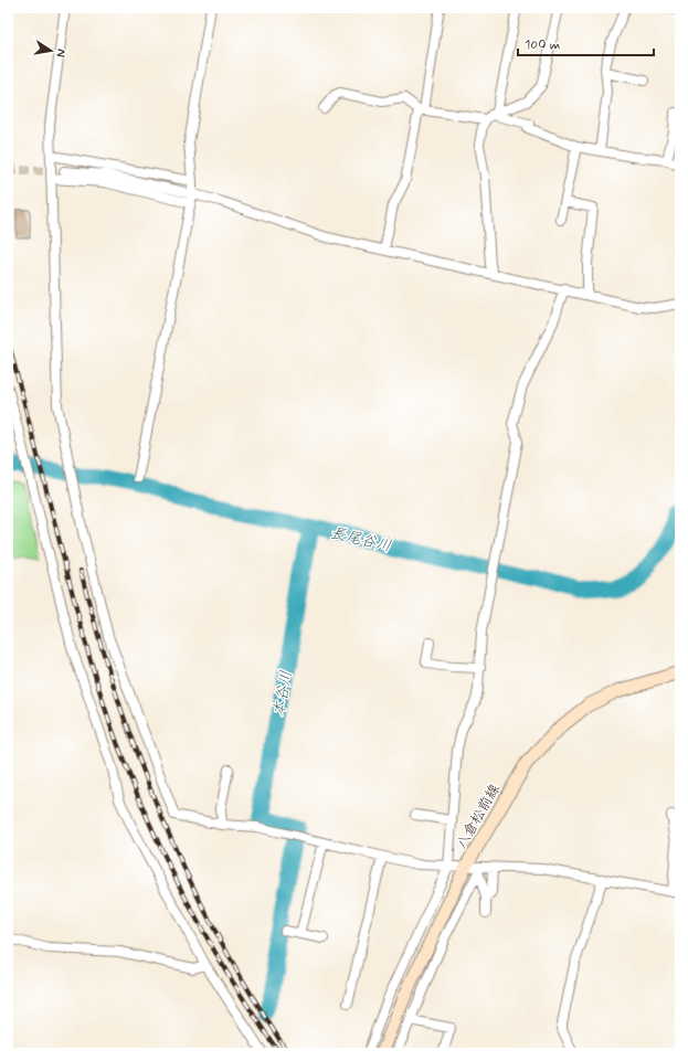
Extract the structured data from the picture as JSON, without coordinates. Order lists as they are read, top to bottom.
{
  "streets": {
    "main road": ["八倉松前線"]
  },
  "water": ["長尾谷川", "本谷川"],
  "scale_bar": "100 m",
  "north": "right"
}
